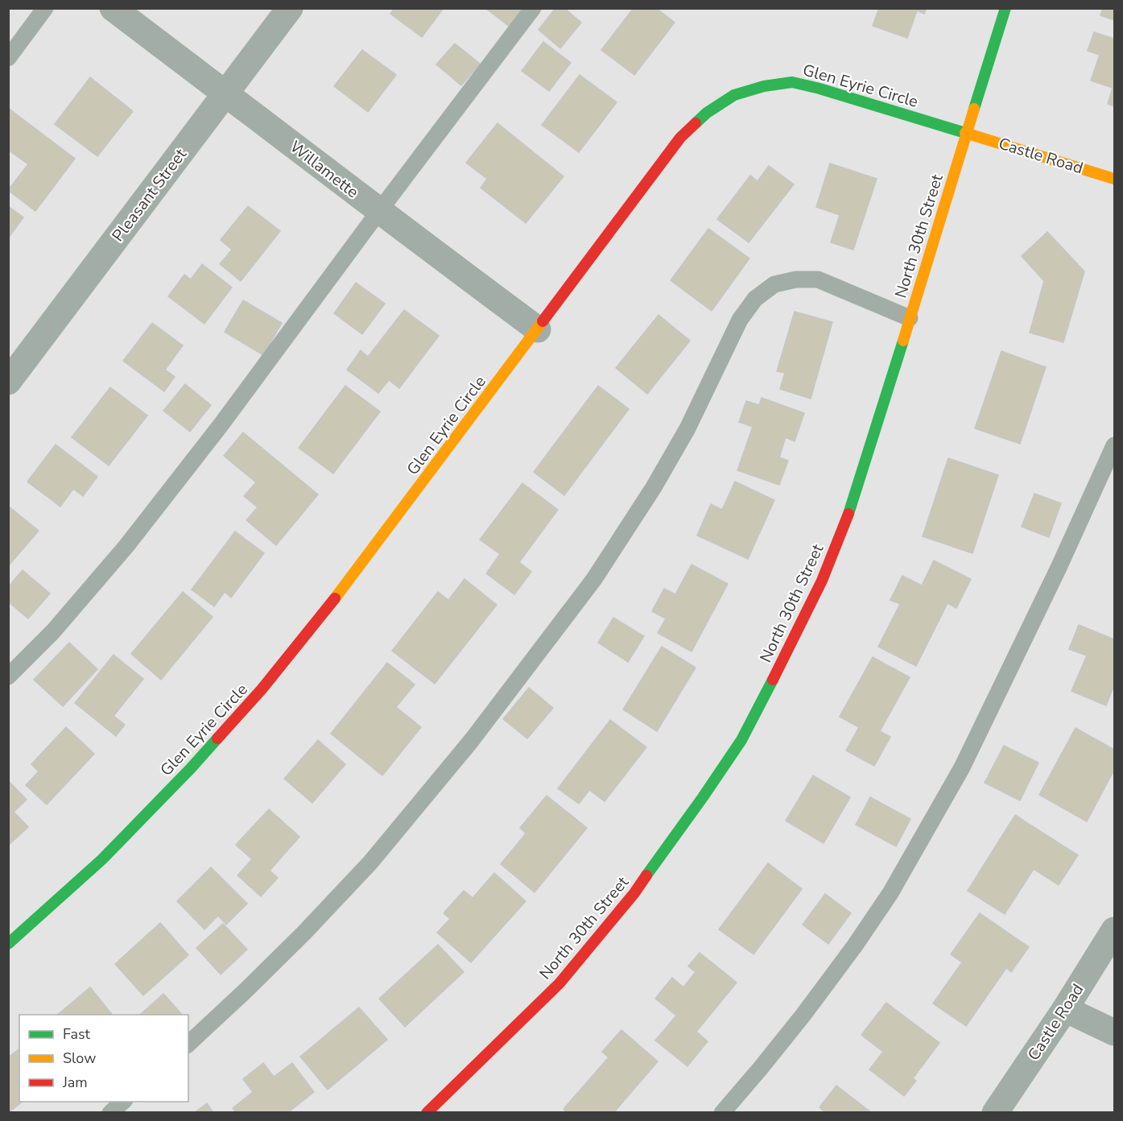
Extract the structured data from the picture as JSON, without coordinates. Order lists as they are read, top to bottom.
{
  "streets": {
    "street": [
      "Glen Eyrie Circle",
      "Castle Road",
      "Willamette",
      "Pleasant Street",
      "North 30th Street"
    ]
  },
  "crossings": [
    ["Glen Eyrie Circle", "Castle Road"],
    ["Glen Eyrie Circle", "Willamette"],
    ["Glen Eyrie Circle", "North 30th Street"],
    ["Castle Road", "North 30th Street"],
    ["Willamette", "Pleasant Street"]
  ],
  "legend": ["Fast", "Slow", "Jam"]
}
